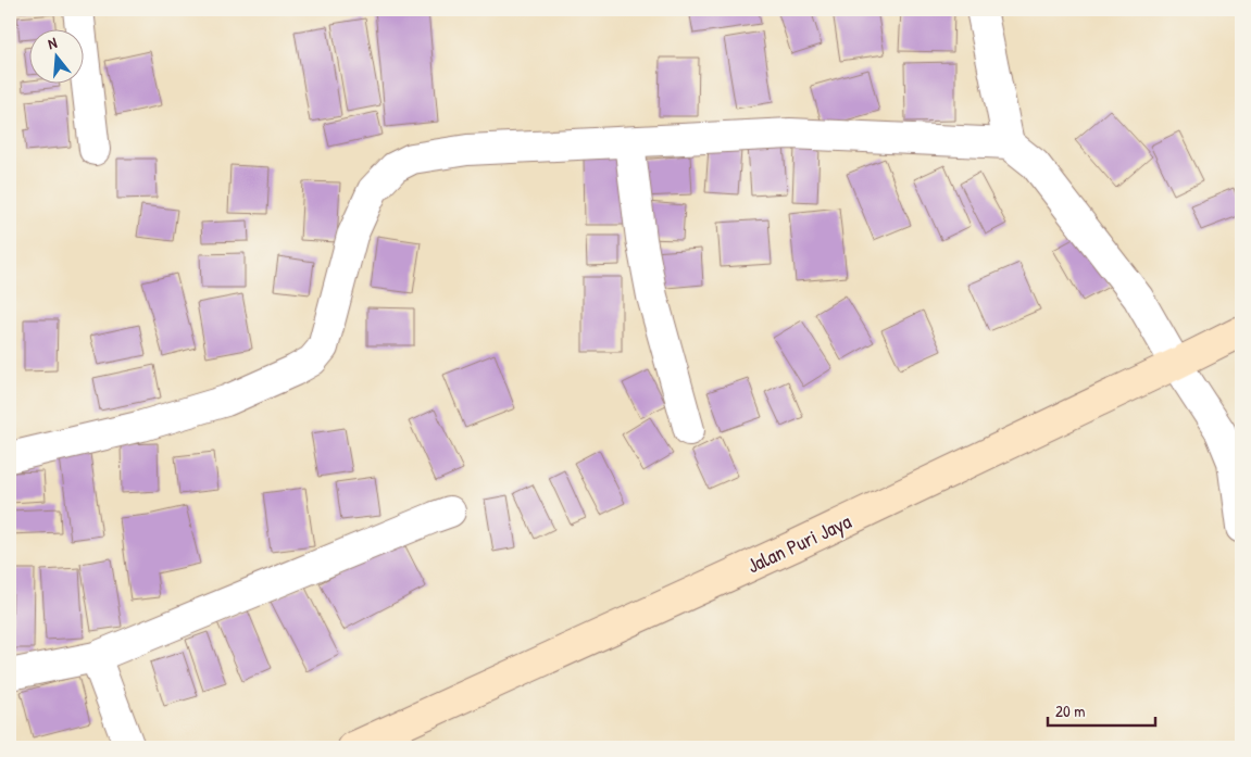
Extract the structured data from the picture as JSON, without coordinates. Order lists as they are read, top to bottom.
{
  "streets": {
    "street": ["Jalan Puri Jaya"]
  },
  "scale_bar": "20 m",
  "north": "top"
}
